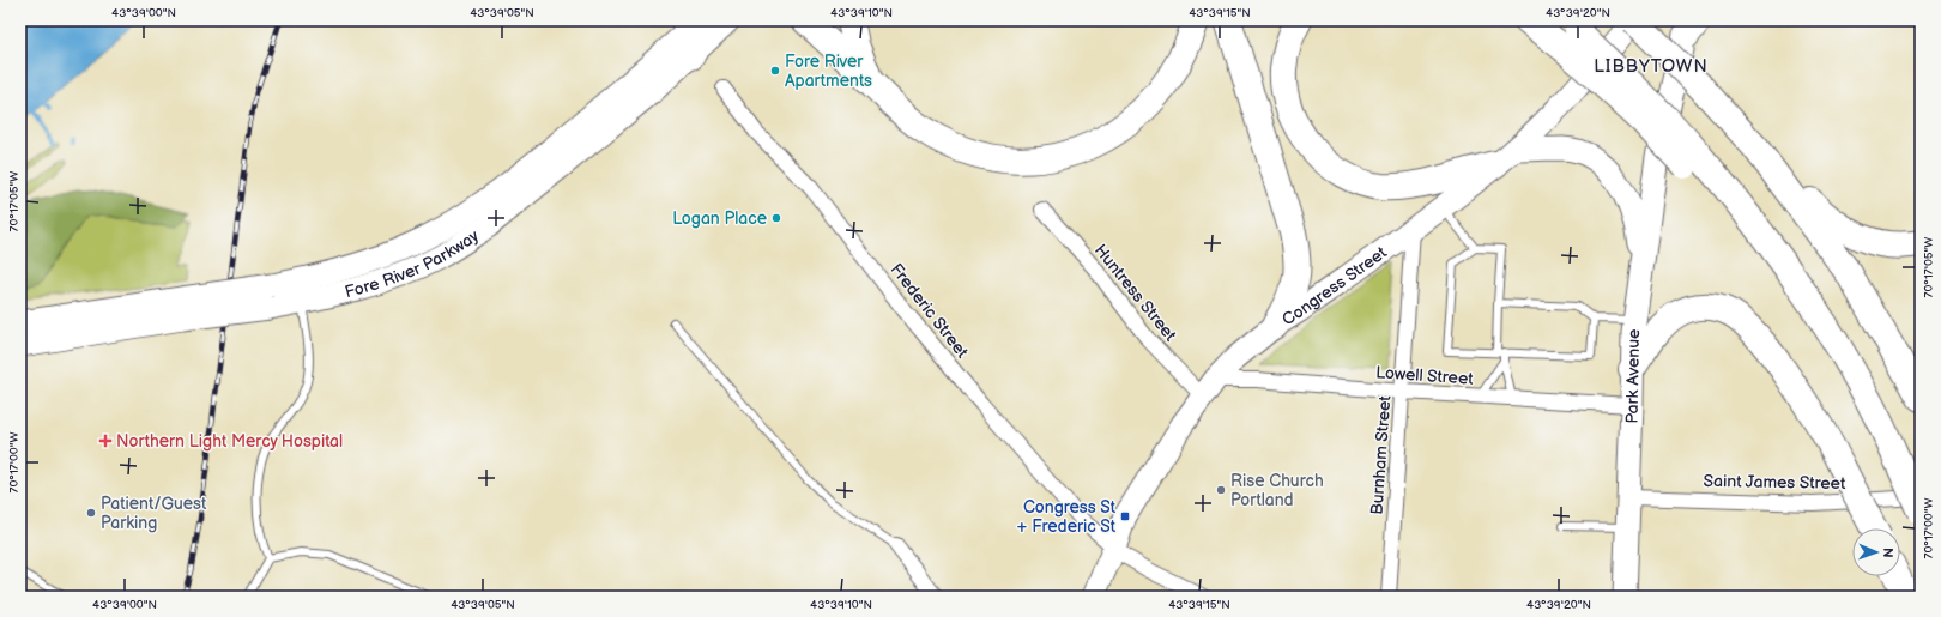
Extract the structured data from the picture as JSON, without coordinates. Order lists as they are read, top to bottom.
{
  "streets": {
    "main road": ["Fore River Parkway", "Congress Street", "Park Avenue"],
    "street": [
      "Huntress Street",
      "Frederic Street",
      "Lowell Street",
      "Burnham Street",
      "Saint James Street"
    ]
  },
  "crossings": [
    ["Congress Street", "Huntress Street"],
    ["Congress Street", "Frederic Street"],
    ["Congress Street", "Lowell Street"],
    ["Congress Street", "Burnham Street"],
    ["Huntress Street", "Lowell Street"],
    ["Lowell Street", "Park Avenue"],
    ["Lowell Street", "Burnham Street"],
    ["Park Avenue", "Saint James Street"]
  ],
  "districts": ["LIBBYTOWN"],
  "places": {
    "other": [
      "Fore River Apartments",
      "Logan Place",
      "Rise Church Portland",
      "Patient/Guest Parking"
    ],
    "health": ["Northern Light Mercy Hospital"],
    "transit": ["Congress St + Frederic St"]
  },
  "north": "right",
  "coordinates": [
    "43°39'00\"N",
    "43°39'05\"N",
    "43°39'10\"N",
    "43°39'15\"N",
    "43°39'20\"N",
    "70°17'05\"W",
    "70°17'00\"W"
  ]
}
